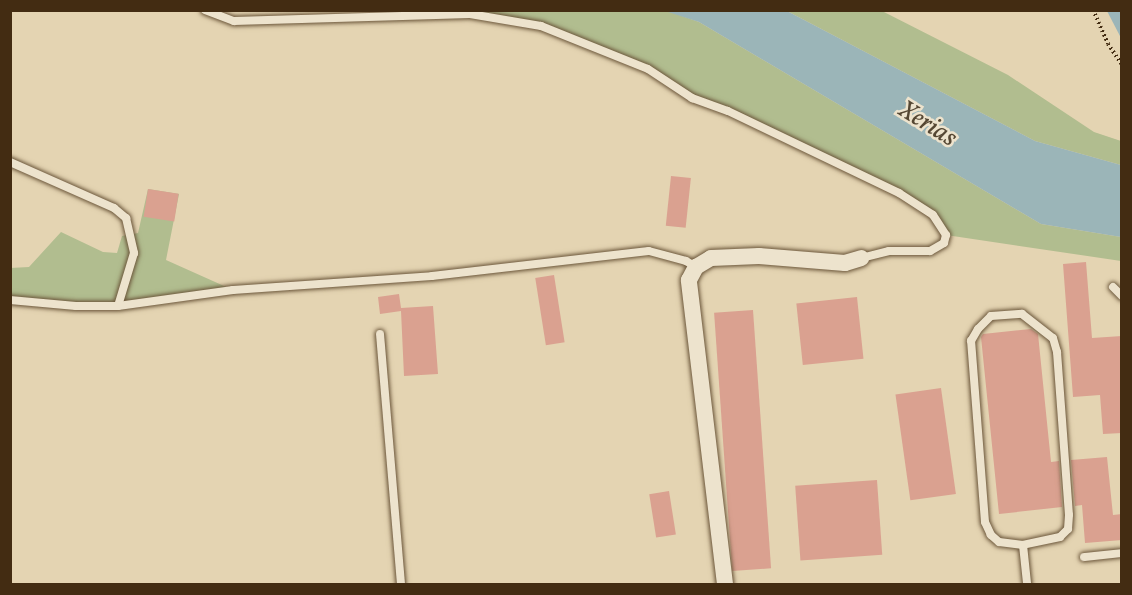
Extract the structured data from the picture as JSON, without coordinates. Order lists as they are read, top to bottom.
{
  "water": ["Xerias"]
}
